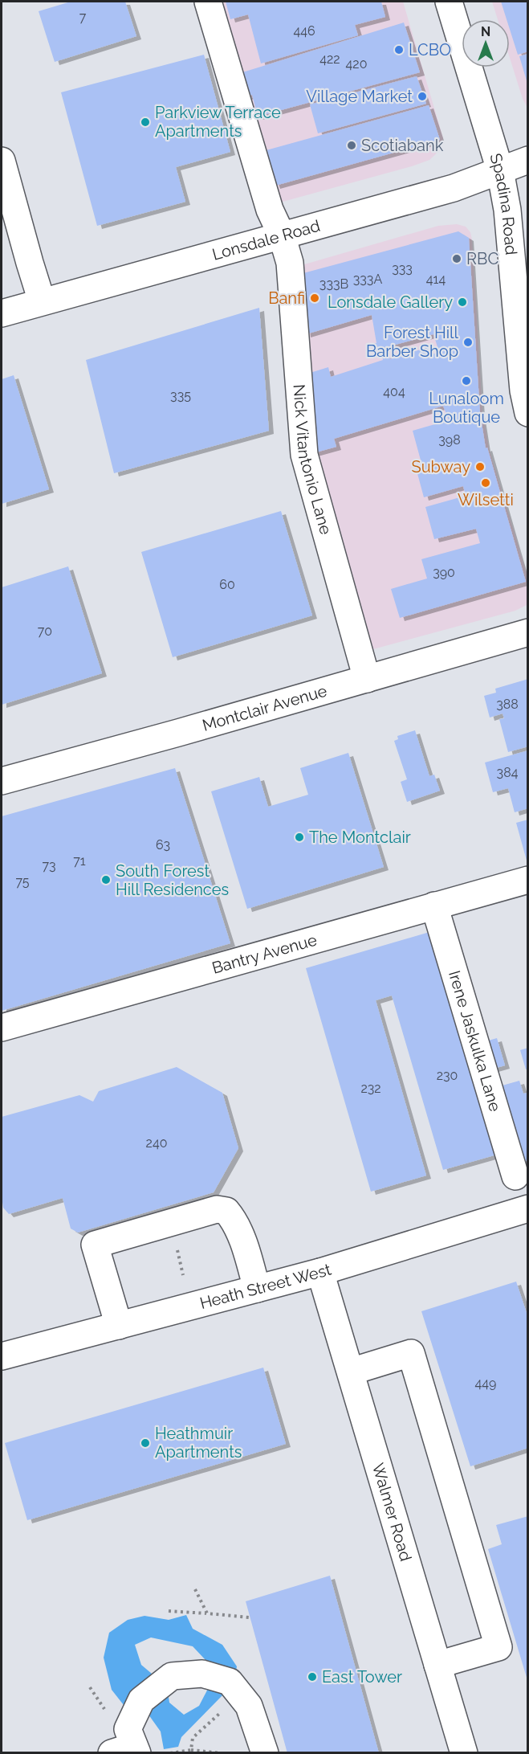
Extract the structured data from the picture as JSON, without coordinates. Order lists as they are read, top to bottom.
{
  "streets": {
    "street": [
      "Spadina Road",
      "Lonsdale Road",
      "Nick Vitantonio Lane",
      "Montclair Avenue",
      "Bantry Avenue",
      "Irene Jaskulka Lane",
      "Heath Street West",
      "Walmer Road"
    ]
  },
  "crossings": [
    ["Spadina Road", "Lonsdale Road"],
    ["Lonsdale Road", "Nick Vitantonio Lane"],
    ["Nick Vitantonio Lane", "Montclair Avenue"],
    ["Bantry Avenue", "Irene Jaskulka Lane"],
    ["Heath Street West", "Walmer Road"]
  ],
  "places": [
    "LCBO",
    "Village Market",
    "Parkview Terrace Apartments",
    "Scotiabank",
    "RBC",
    "Banfi",
    "Lonsdale Gallery",
    "Forest Hill Barber Shop",
    "Lunaloom Boutique",
    "Subway",
    "Wilsetti",
    "The Montclair",
    "South Forest Hill Residences",
    "Heathmuir Apartments",
    "East Tower"
  ],
  "house_numbers": [
    "7",
    "446",
    "422",
    "420",
    "333",
    "333A",
    "414",
    "333B",
    "404",
    "335",
    "398",
    "390",
    "60",
    "70",
    "388",
    "384",
    "63",
    "71",
    "73",
    "75",
    "230",
    "232",
    "240",
    "449"
  ],
  "north": "top"
}
